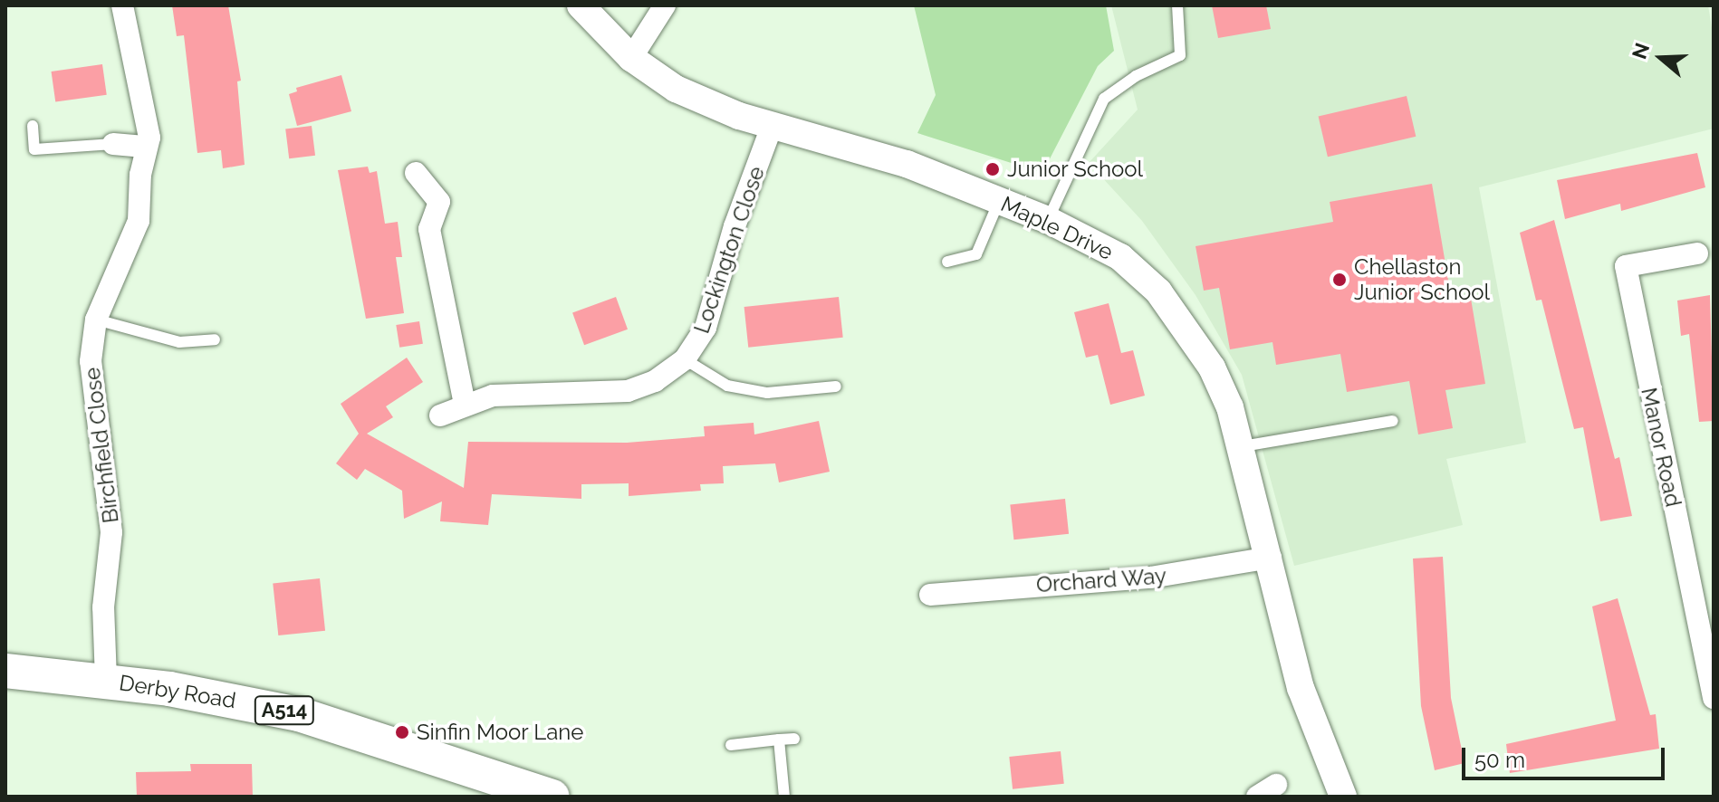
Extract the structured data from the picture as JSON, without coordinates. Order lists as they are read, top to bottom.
{
  "streets": {
    "main road": ["Derby Road", "A514"],
    "street": [
      "Maple Drive",
      "Lockington Close",
      "Birchfield Close",
      "Manor Road",
      "Orchard Way"
    ]
  },
  "crossings": [
    ["Maple Drive", "Lockington Close"],
    ["Maple Drive", "Orchard Way"],
    ["Birchfield Close", "Derby Road"]
  ],
  "places": ["Junior School", "Chellaston Junior School", "Sinfin Moor Lane"],
  "scale_bar": "50 m",
  "north": "left"
}
